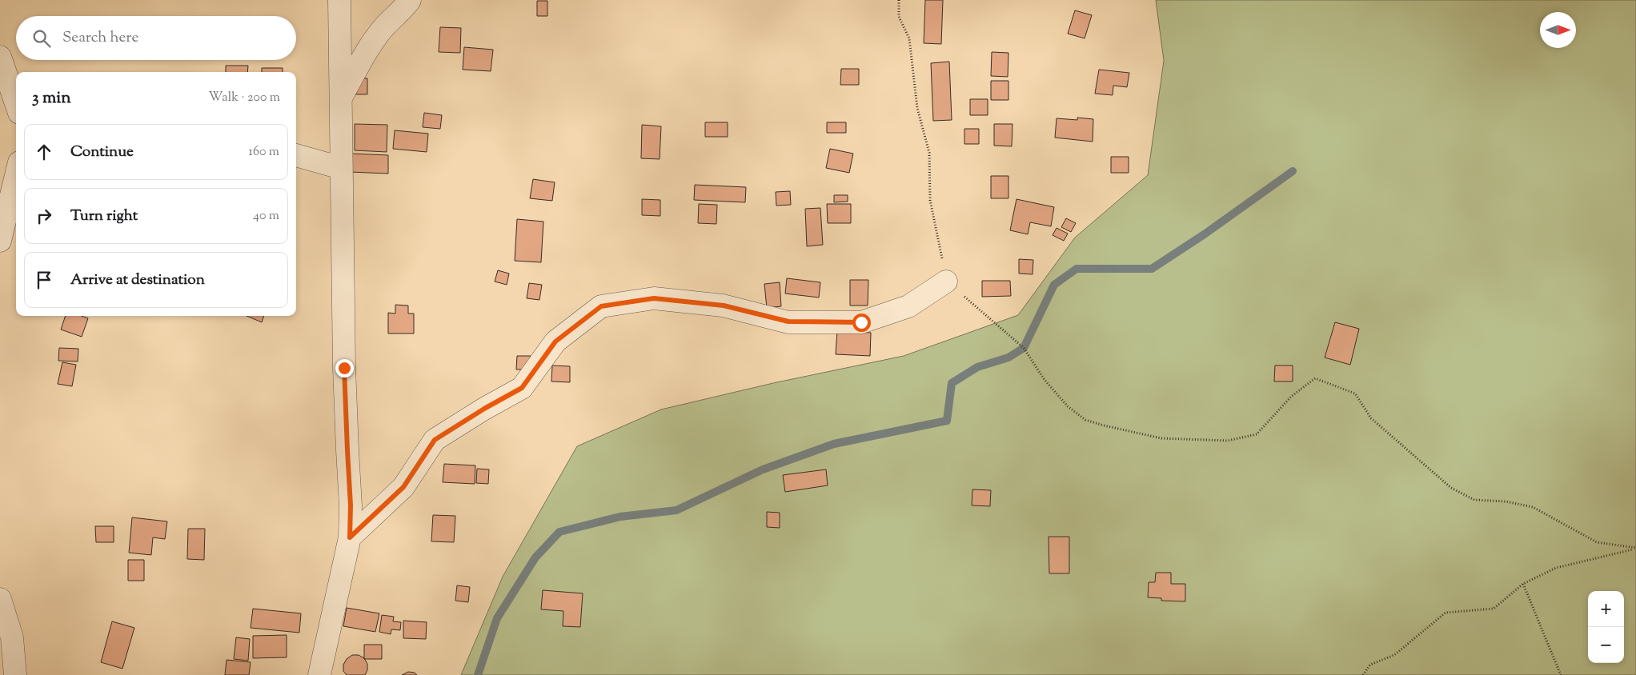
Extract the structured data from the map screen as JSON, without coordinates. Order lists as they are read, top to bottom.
{
  "north": "right",
  "page": {
    "search": "Search here",
    "heading": ["3 min", "Walk · 200 m"],
    "list": [
      ["Continue", "160 m"],
      ["Turn right", "40 m"],
      "Arrive at destination"
    ],
    "map_buttons": ["+", "−"]
  }
}
